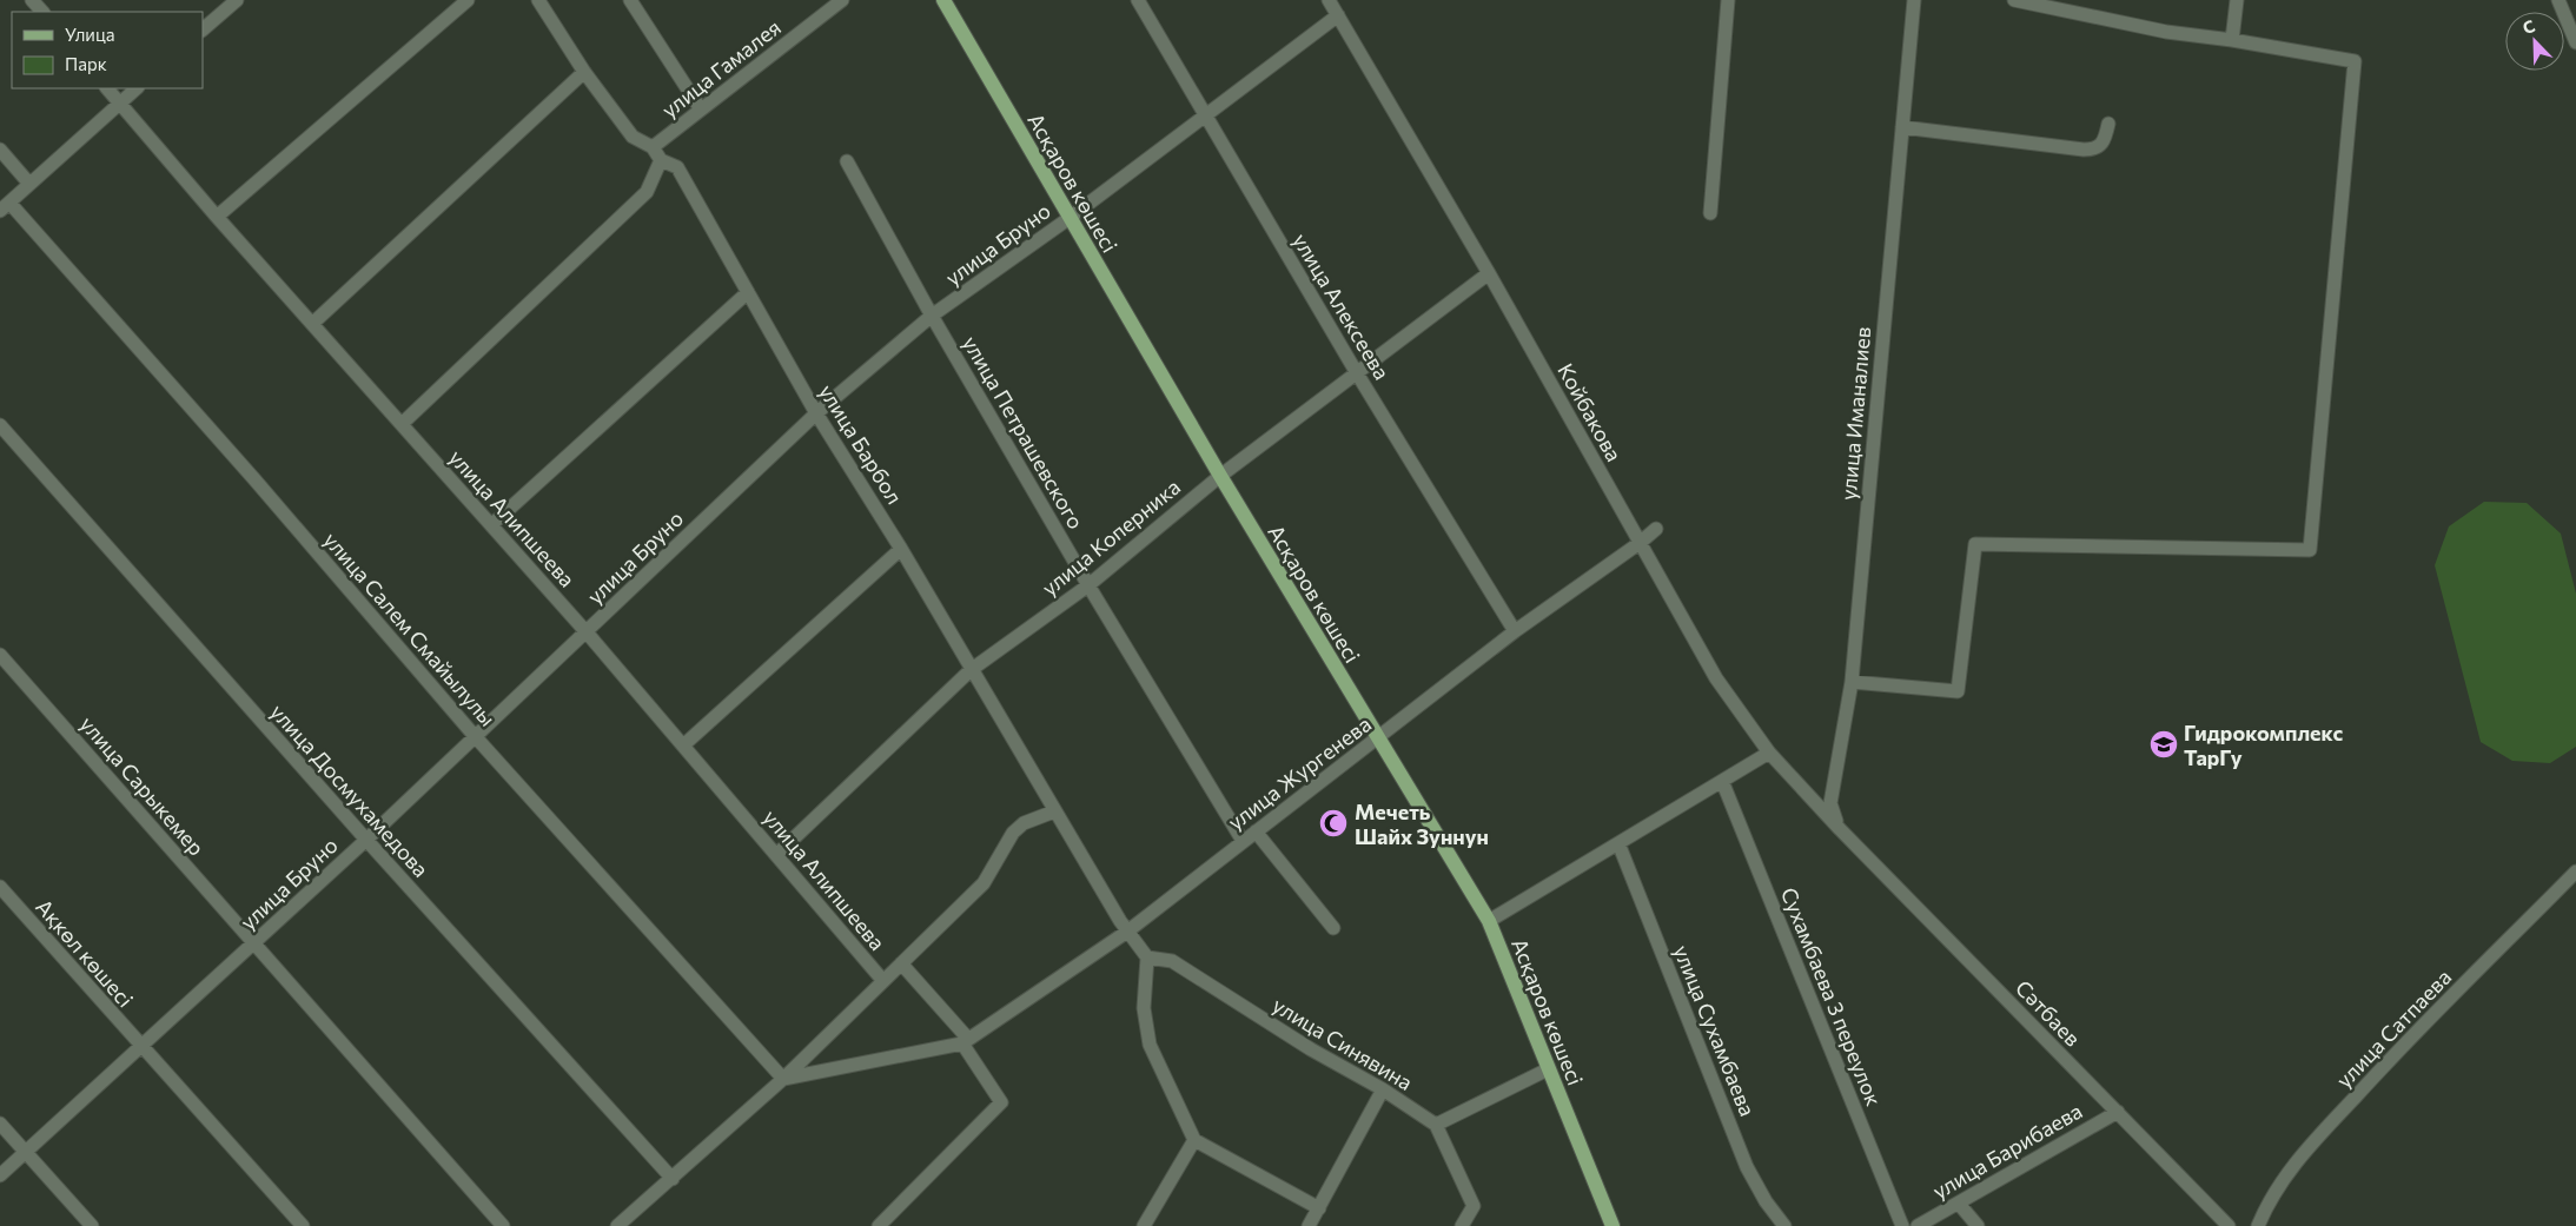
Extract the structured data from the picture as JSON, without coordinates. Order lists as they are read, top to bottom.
{
  "streets": {
    "main road": ["Асқаров көшесі"],
    "street": [
      "улица Гамалея",
      "улица Бруно",
      "улица Алексеева",
      "Койбакова",
      "улица Иманалиев",
      "улица Петрашевского",
      "улица Барбол",
      "улица Алипшеева",
      "улица Коперника",
      "улица Салем Смайылулы",
      "улица Жургенева",
      "улица Сарыкемер",
      "улица Досмухамедова",
      "Ақкөл көшесі",
      "Сухамбаева 3 переулок",
      "Сәтбаев",
      "улица Сатпаева",
      "улица Сухамбаева",
      "улица Синявина",
      "улица Барибаева"
    ]
  },
  "crossings": [
    ["улица Гамалея", "улица Барбол"],
    ["Асқаров көшесі", "улица Бруно"],
    ["Асқаров көшесі", "улица Коперника"],
    ["Асқаров көшесі", "улица Жургенева"],
    ["улица Бруно", "улица Алексеева"],
    ["улица Бруно", "Койбакова"],
    ["улица Бруно", "улица Петрашевского"],
    ["улица Бруно", "улица Барбол"],
    ["улица Бруно", "улица Алипшеева"],
    ["улица Бруно", "улица Салем Смайылулы"],
    ["улица Бруно", "улица Сарыкемер"],
    ["улица Бруно", "улица Досмухамедова"],
    ["улица Бруно", "Ақкөл көшесі"],
    ["улица Алексеева", "улица Коперника"],
    ["улица Алексеева", "улица Жургенева"],
    ["Койбакова", "улица Иманалиев"],
    ["Койбакова", "улица Коперника"],
    ["Койбакова", "улица Жургенева"],
    ["Койбакова", "Сәтбаев"],
    ["улица Иманалиев", "Сәтбаев"],
    ["улица Петрашевского", "улица Коперника"],
    ["улица Петрашевского", "улица Жургенева"],
    ["улица Барбол", "улица Коперника"],
    ["улица Барбол", "улица Жургенева"],
    ["улица Алипшеева", "улица Коперника"],
    ["Сәтбаев", "улица Барибаева"]
  ],
  "places": {
    "school or university": ["Гидрокомплекс ТарГу"],
    "mosque": ["Мечеть Шайх Зуннун"]
  },
  "legend": ["Улица", "Парк"],
  "north": "top left"
}
